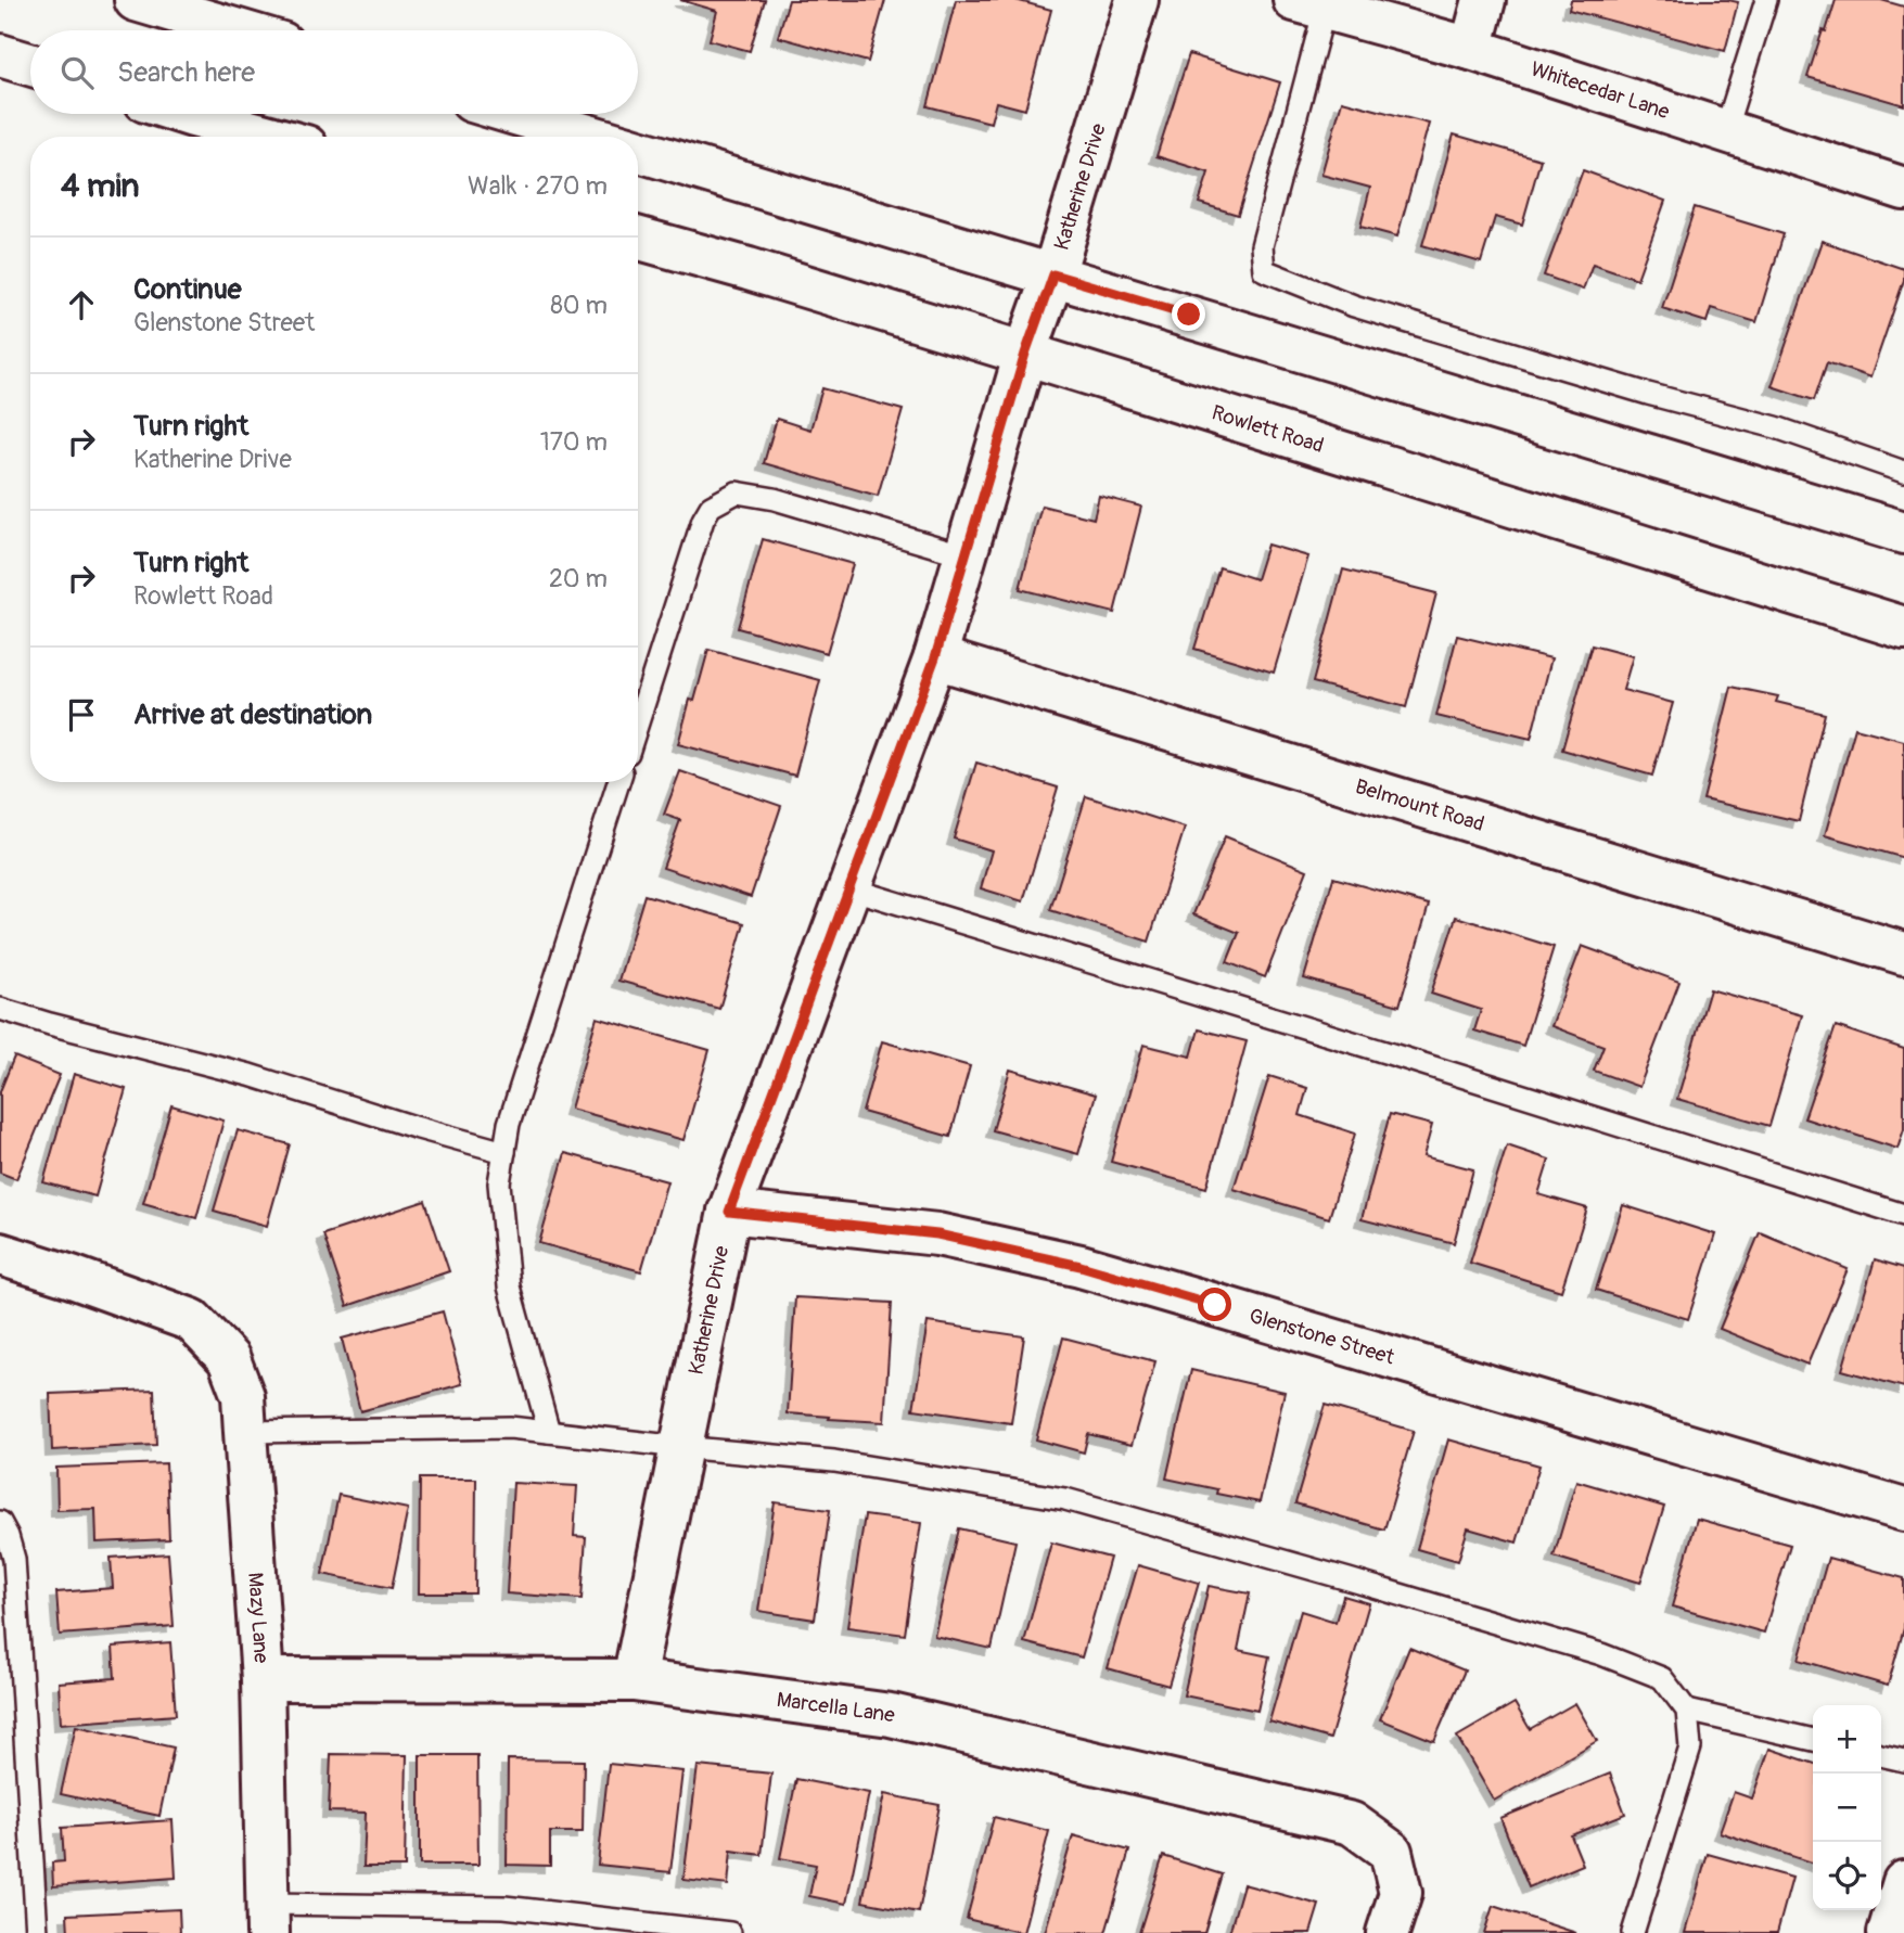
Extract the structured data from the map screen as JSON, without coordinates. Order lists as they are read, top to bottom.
{
  "streets": {
    "street": [
      "Whitecedar Lane",
      "Katherine Drive",
      "Rowlett Road",
      "Belmount Road",
      "Glenstone Street",
      "Mazy Lane",
      "Marcella Lane"
    ]
  },
  "crossings": [
    ["Katherine Drive", "Rowlett Road"],
    ["Katherine Drive", "Belmount Road"],
    ["Katherine Drive", "Glenstone Street"],
    ["Katherine Drive", "Marcella Lane"],
    ["Mazy Lane", "Marcella Lane"]
  ],
  "page": {
    "search": "Search here",
    "heading": ["4 min", "Walk · 270 m"],
    "list": [
      ["Continue", "Glenstone Street", "80 m"],
      ["Turn right", "Katherine Drive", "170 m"],
      ["Turn right", "Rowlett Road", "20 m"],
      "Arrive at destination"
    ],
    "map_buttons": ["+", "−"]
  }
}
